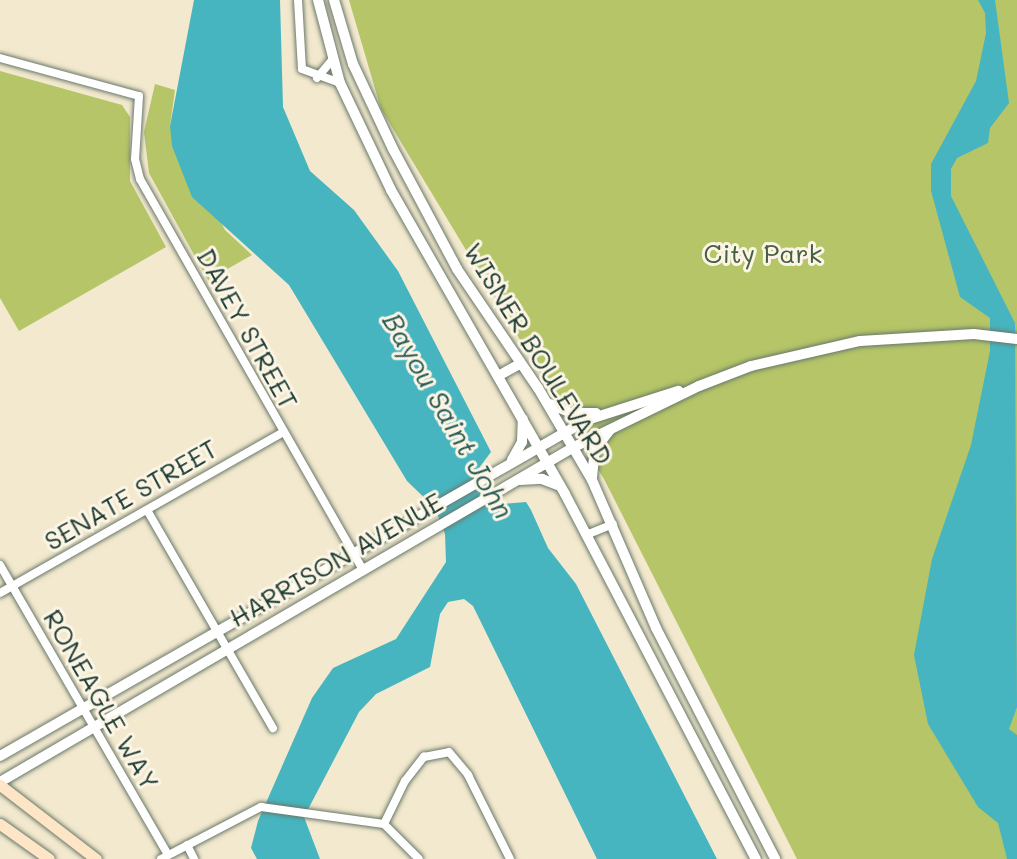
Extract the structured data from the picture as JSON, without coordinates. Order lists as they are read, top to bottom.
{
  "streets": {
    "street": [
      "DAVEY STREET",
      "WISNER BOULEVARD",
      "SENATE STREET",
      "HARRISON AVENUE",
      "RONEAGLE WAY"
    ]
  },
  "crossings": [
    ["DAVEY STREET", "SENATE STREET"],
    ["DAVEY STREET", "HARRISON AVENUE"],
    ["WISNER BOULEVARD", "HARRISON AVENUE"],
    ["SENATE STREET", "RONEAGLE WAY"],
    ["HARRISON AVENUE", "RONEAGLE WAY"]
  ],
  "water": ["Bayou Saint John"],
  "parks": ["City Park"]
}
